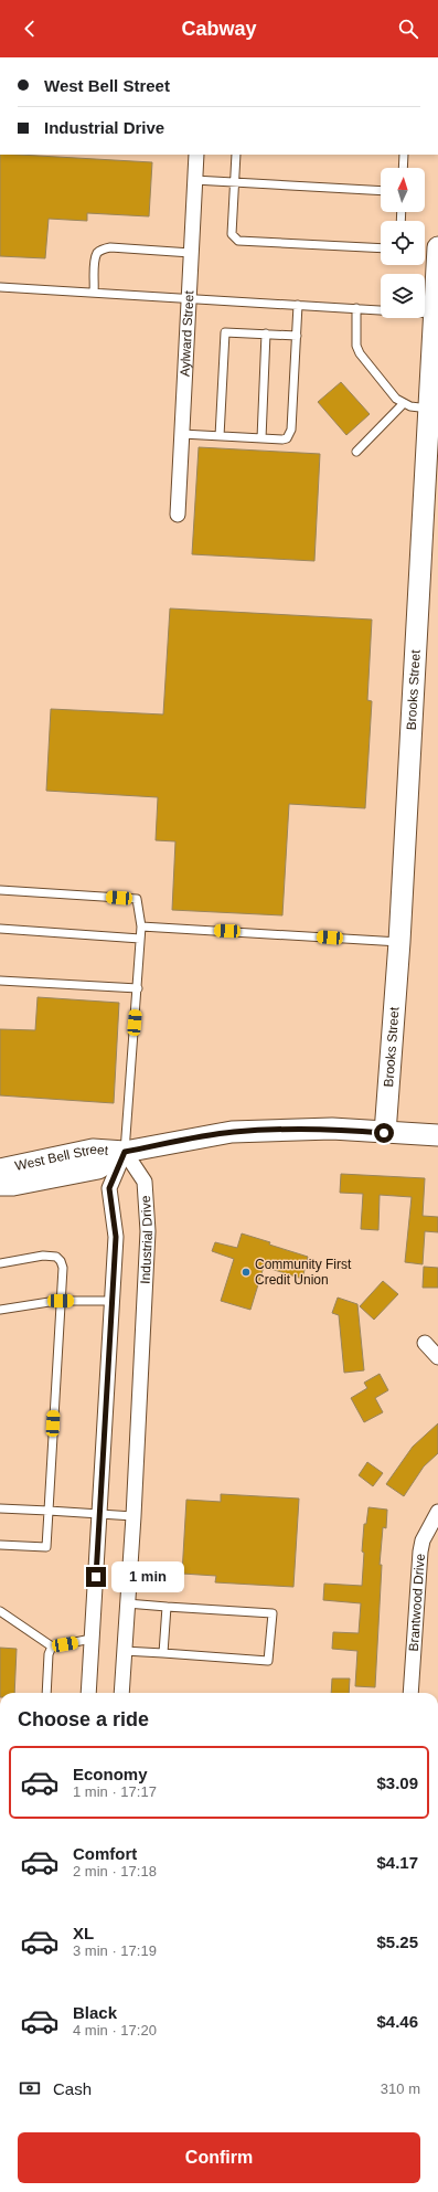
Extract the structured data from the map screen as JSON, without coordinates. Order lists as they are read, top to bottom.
{
  "streets": {
    "street": [
      "Aylward Street",
      "Brooks Street",
      "West Bell Street",
      "Industrial Drive",
      "Brantwood Drive"
    ]
  },
  "crossings": [
    ["Brooks Street", "West Bell Street"],
    ["West Bell Street", "Industrial Drive"]
  ],
  "places": ["Community First Credit Union"],
  "north": "top",
  "page": {
    "header": "Cabway",
    "banner": ["West Bell Street", "Industrial Drive"],
    "bubble": "1 min",
    "heading": "Choose a ride",
    "list": [
      {
        "name": "Economy",
        "note": "1 min · 17:17",
        "value": "$3.09"
      },
      {
        "name": "Comfort",
        "note": "2 min · 17:18",
        "value": "$4.17"
      },
      {
        "name": "XL",
        "note": "3 min · 17:19",
        "value": "$5.25"
      },
      {
        "name": "Black",
        "note": "4 min · 17:20",
        "value": "$4.46"
      }
    ],
    "pay": ["Cash", "310 m"],
    "buttons": "Confirm"
  }
}
